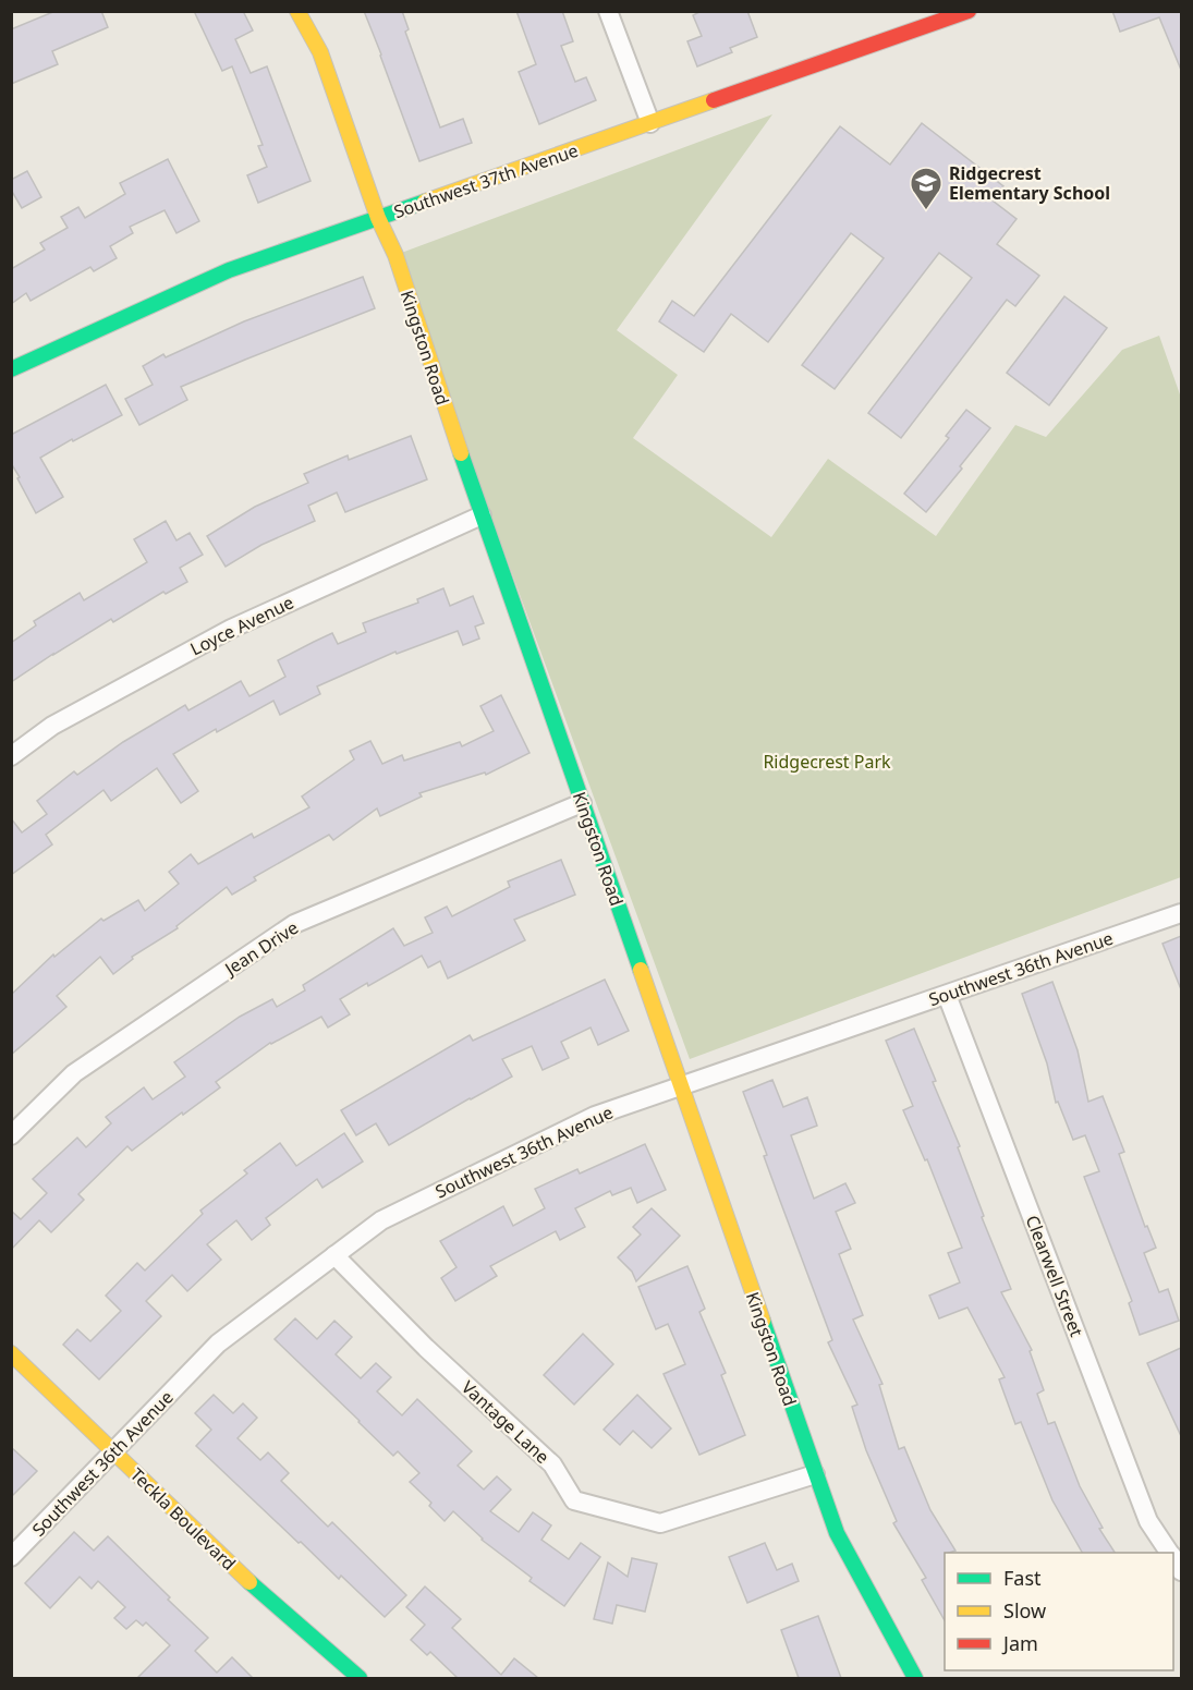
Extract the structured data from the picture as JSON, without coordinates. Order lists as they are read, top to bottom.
{
  "streets": {
    "street": [
      "Southwest 37th Avenue",
      "Kingston Road",
      "Loyce Avenue",
      "Jean Drive",
      "Southwest 36th Avenue",
      "Clearwell Street",
      "Vantage Lane",
      "Teckla Boulevard"
    ]
  },
  "crossings": [
    ["Southwest 37th Avenue", "Kingston Road"],
    ["Kingston Road", "Loyce Avenue"],
    ["Kingston Road", "Jean Drive"],
    ["Kingston Road", "Southwest 36th Avenue"],
    ["Kingston Road", "Vantage Lane"],
    ["Southwest 36th Avenue", "Clearwell Street"],
    ["Southwest 36th Avenue", "Vantage Lane"],
    ["Southwest 36th Avenue", "Teckla Boulevard"]
  ],
  "parks": ["Ridgecrest Park"],
  "places": {
    "school or university": ["Ridgecrest Elementary School"]
  },
  "legend": ["Fast", "Slow", "Jam"]
}
